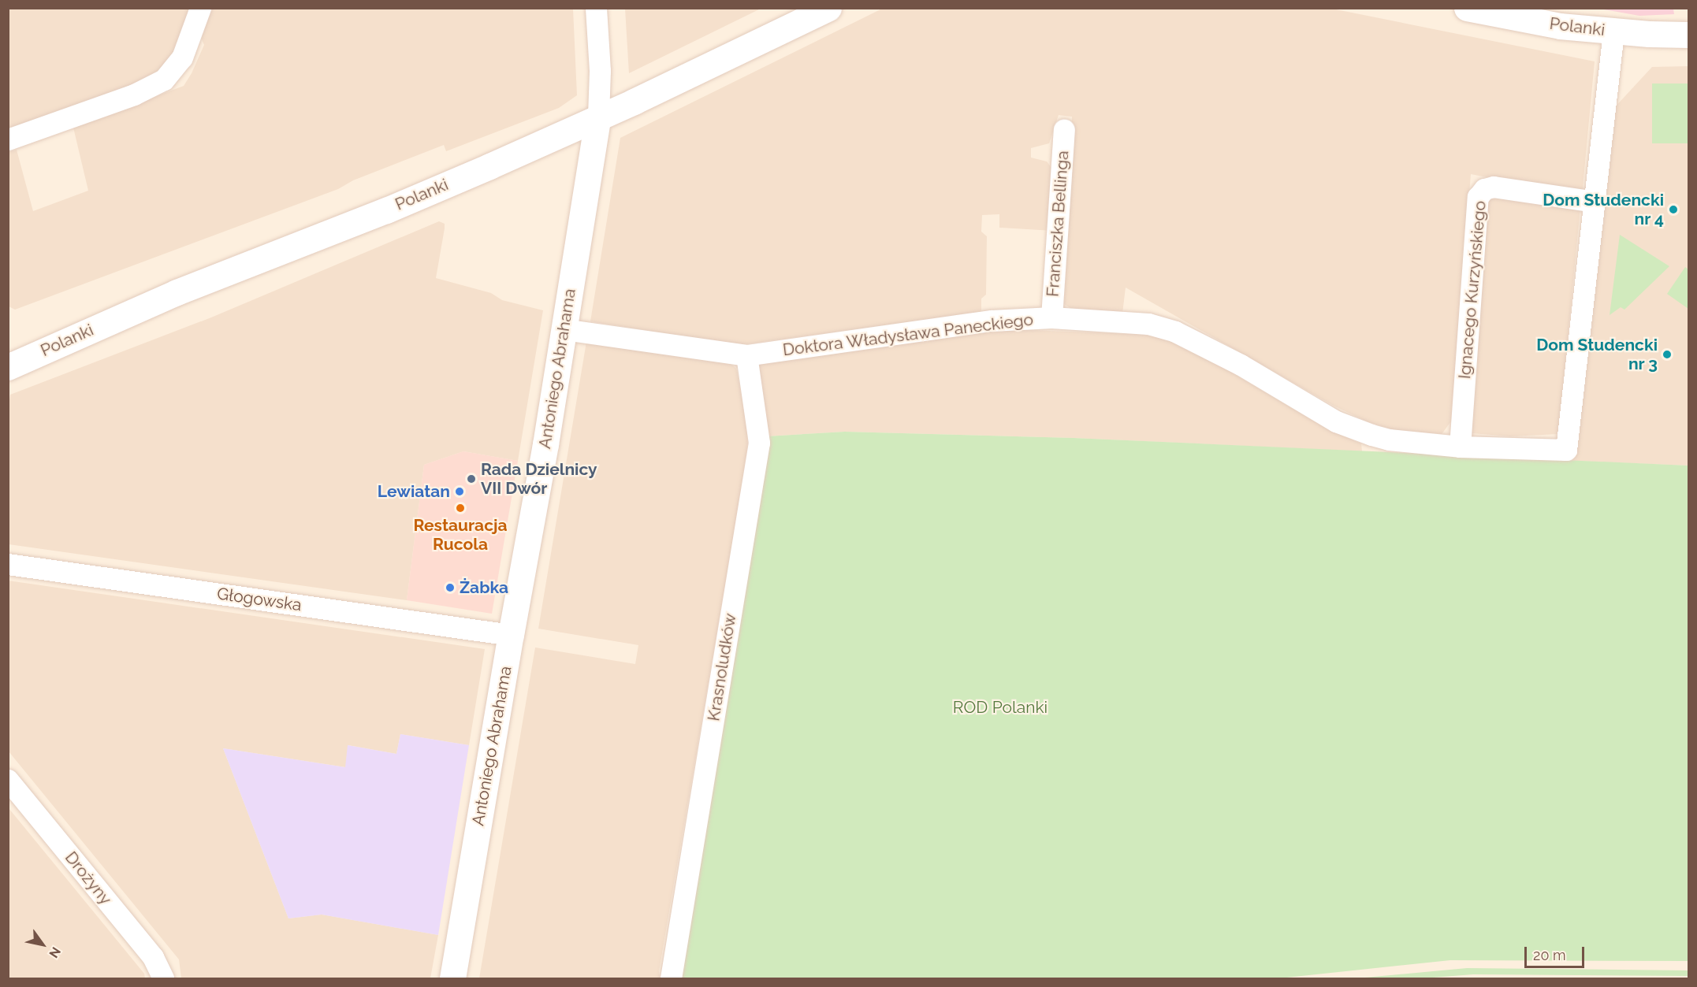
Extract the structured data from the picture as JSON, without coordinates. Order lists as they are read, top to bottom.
{
  "streets": {
    "street": [
      "Polanki",
      "Franciszka Bellinga",
      "Ignacego Kurzyńskiego",
      "Doktora Władysława Paneckiego",
      "Antoniego Abrahama",
      "Głogowska",
      "Krasnoludków",
      "Drożyny"
    ]
  },
  "crossings": [
    ["Polanki", "Antoniego Abrahama"],
    ["Franciszka Bellinga", "Doktora Władysława Paneckiego"],
    ["Ignacego Kurzyńskiego", "Doktora Władysława Paneckiego"],
    ["Doktora Władysława Paneckiego", "Antoniego Abrahama"],
    ["Doktora Władysława Paneckiego", "Krasnoludków"],
    ["Antoniego Abrahama", "Głogowska"]
  ],
  "parks": ["ROD Polanki"],
  "places": [
    "Dom Studencki nr 4",
    "Dom Studencki nr 3",
    "Rada Dzielnicy VII Dwór",
    "Lewiatan",
    "Restauracja Rucola",
    "Żabka"
  ],
  "scale_bar": "20 m",
  "north": "bottom right"
}
